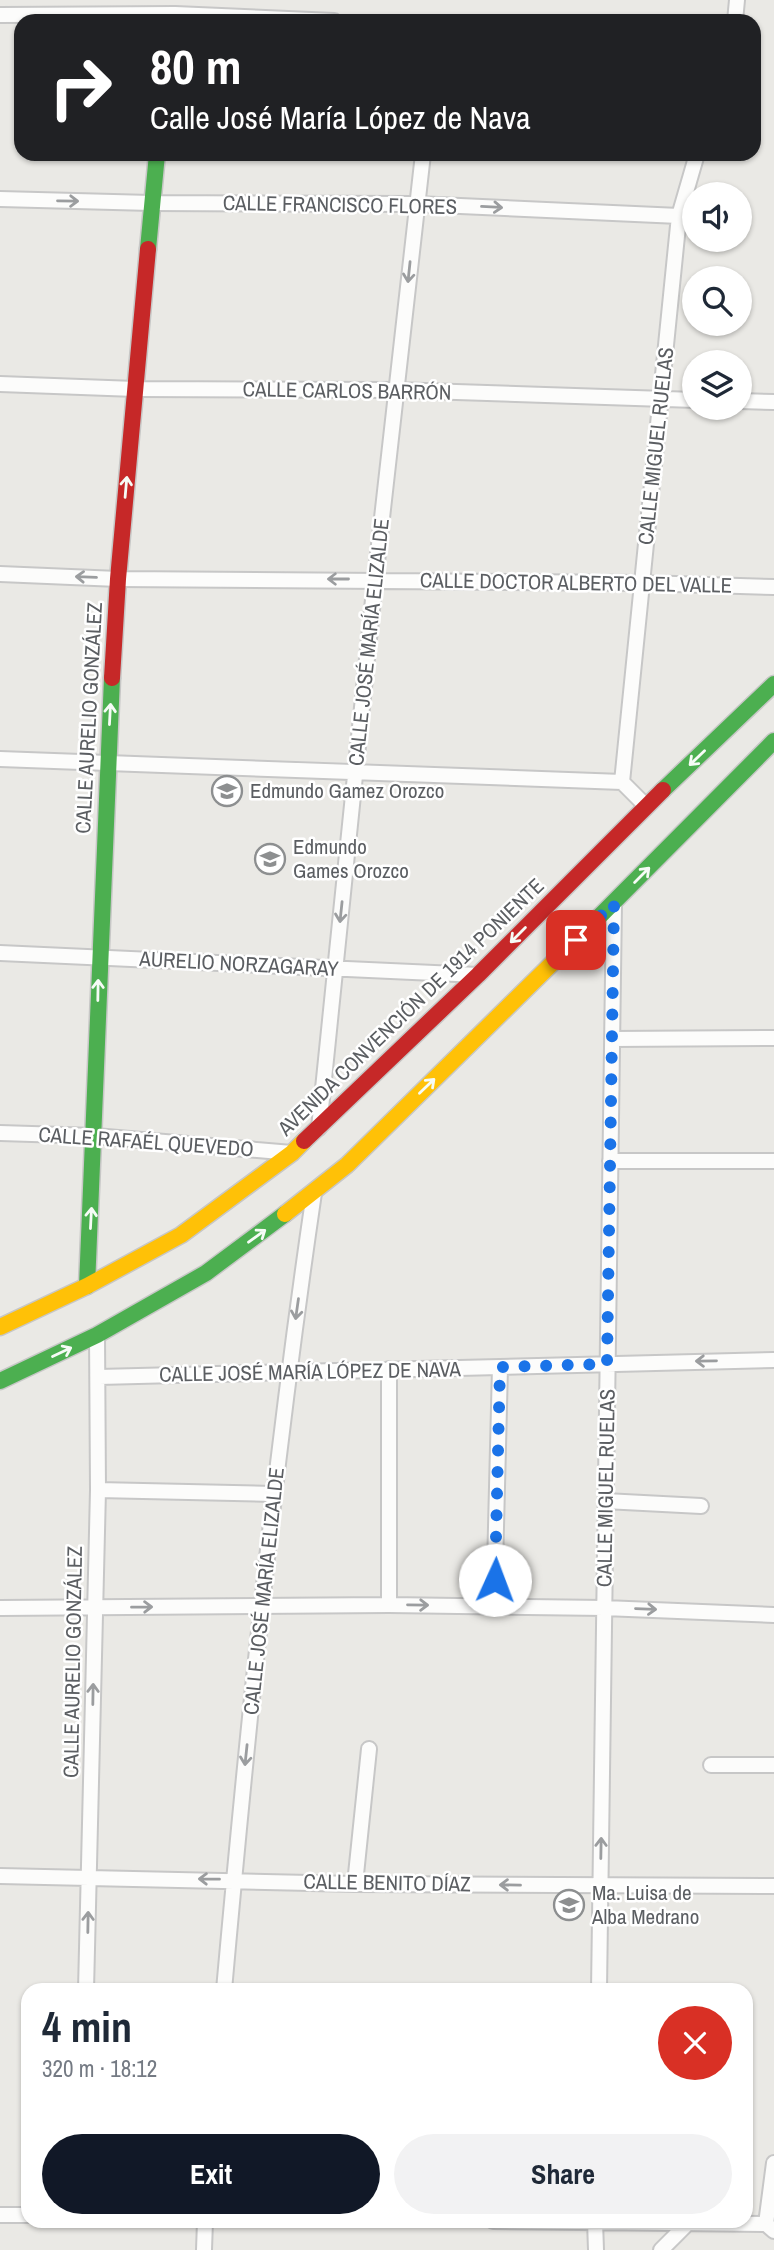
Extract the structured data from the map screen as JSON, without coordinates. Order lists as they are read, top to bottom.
{
  "streets": {
    "main road": ["CALLE AURELIO GONZÁLEZ", "AVENIDA CONVENCIÓN DE 1914 PONIENTE"],
    "street": [
      "CALLE FRANCISCO FLORES",
      "CALLE CARLOS BARRÓN",
      "CALLE MIGUEL RUELAS",
      "CALLE DOCTOR ALBERTO DEL VALLE",
      "CALLE JOSÉ MARÍA ELIZALDE",
      "AURELIO NORZAGARAY",
      "CALLE RAFAÉL QUEVEDO",
      "CALLE JOSÉ MARÍA LÓPEZ DE NAVA",
      "CALLE BENITO DÍAZ"
    ]
  },
  "crossings": [
    ["CALLE FRANCISCO FLORES", "CALLE MIGUEL RUELAS"],
    ["CALLE FRANCISCO FLORES", "CALLE JOSÉ MARÍA ELIZALDE"],
    ["CALLE FRANCISCO FLORES", "CALLE AURELIO GONZÁLEZ"],
    ["CALLE CARLOS BARRÓN", "CALLE MIGUEL RUELAS"],
    ["CALLE CARLOS BARRÓN", "CALLE JOSÉ MARÍA ELIZALDE"],
    ["CALLE CARLOS BARRÓN", "CALLE AURELIO GONZÁLEZ"],
    ["CALLE MIGUEL RUELAS", "CALLE DOCTOR ALBERTO DEL VALLE"],
    ["CALLE MIGUEL RUELAS", "CALLE JOSÉ MARÍA LÓPEZ DE NAVA"],
    ["CALLE MIGUEL RUELAS", "CALLE BENITO DÍAZ"],
    ["CALLE DOCTOR ALBERTO DEL VALLE", "CALLE JOSÉ MARÍA ELIZALDE"],
    ["CALLE DOCTOR ALBERTO DEL VALLE", "CALLE AURELIO GONZÁLEZ"],
    ["CALLE JOSÉ MARÍA ELIZALDE", "AURELIO NORZAGARAY"],
    ["CALLE JOSÉ MARÍA ELIZALDE", "AVENIDA CONVENCIÓN DE 1914 PONIENTE"],
    ["CALLE JOSÉ MARÍA ELIZALDE", "CALLE JOSÉ MARÍA LÓPEZ DE NAVA"],
    ["CALLE JOSÉ MARÍA ELIZALDE", "CALLE BENITO DÍAZ"],
    ["CALLE AURELIO GONZÁLEZ", "AURELIO NORZAGARAY"],
    ["CALLE AURELIO GONZÁLEZ", "AVENIDA CONVENCIÓN DE 1914 PONIENTE"],
    ["CALLE AURELIO GONZÁLEZ", "CALLE RAFAÉL QUEVEDO"],
    ["CALLE AURELIO GONZÁLEZ", "CALLE JOSÉ MARÍA LÓPEZ DE NAVA"],
    ["CALLE AURELIO GONZÁLEZ", "CALLE BENITO DÍAZ"],
    ["AURELIO NORZAGARAY", "AVENIDA CONVENCIÓN DE 1914 PONIENTE"],
    ["AVENIDA CONVENCIÓN DE 1914 PONIENTE", "CALLE RAFAÉL QUEVEDO"]
  ],
  "one_way": [
    "CALLE FRANCISCO FLORES",
    "CALLE DOCTOR ALBERTO DEL VALLE",
    "CALLE JOSÉ MARÍA ELIZALDE",
    "CALLE AURELIO GONZÁLEZ",
    "CALLE BENITO DÍAZ"
  ],
  "places": {
    "school or university": ["Edmundo Gamez Orozco", "Edmundo Games Orozco", "Ma. Luisa de Alba Medrano"]
  },
  "page": {
    "turn": ["80 m", "Calle José María López de Nava"],
    "heading": ["4 min", "320 m · 18:12"],
    "buttons": ["Exit", "Share"]
  }
}
